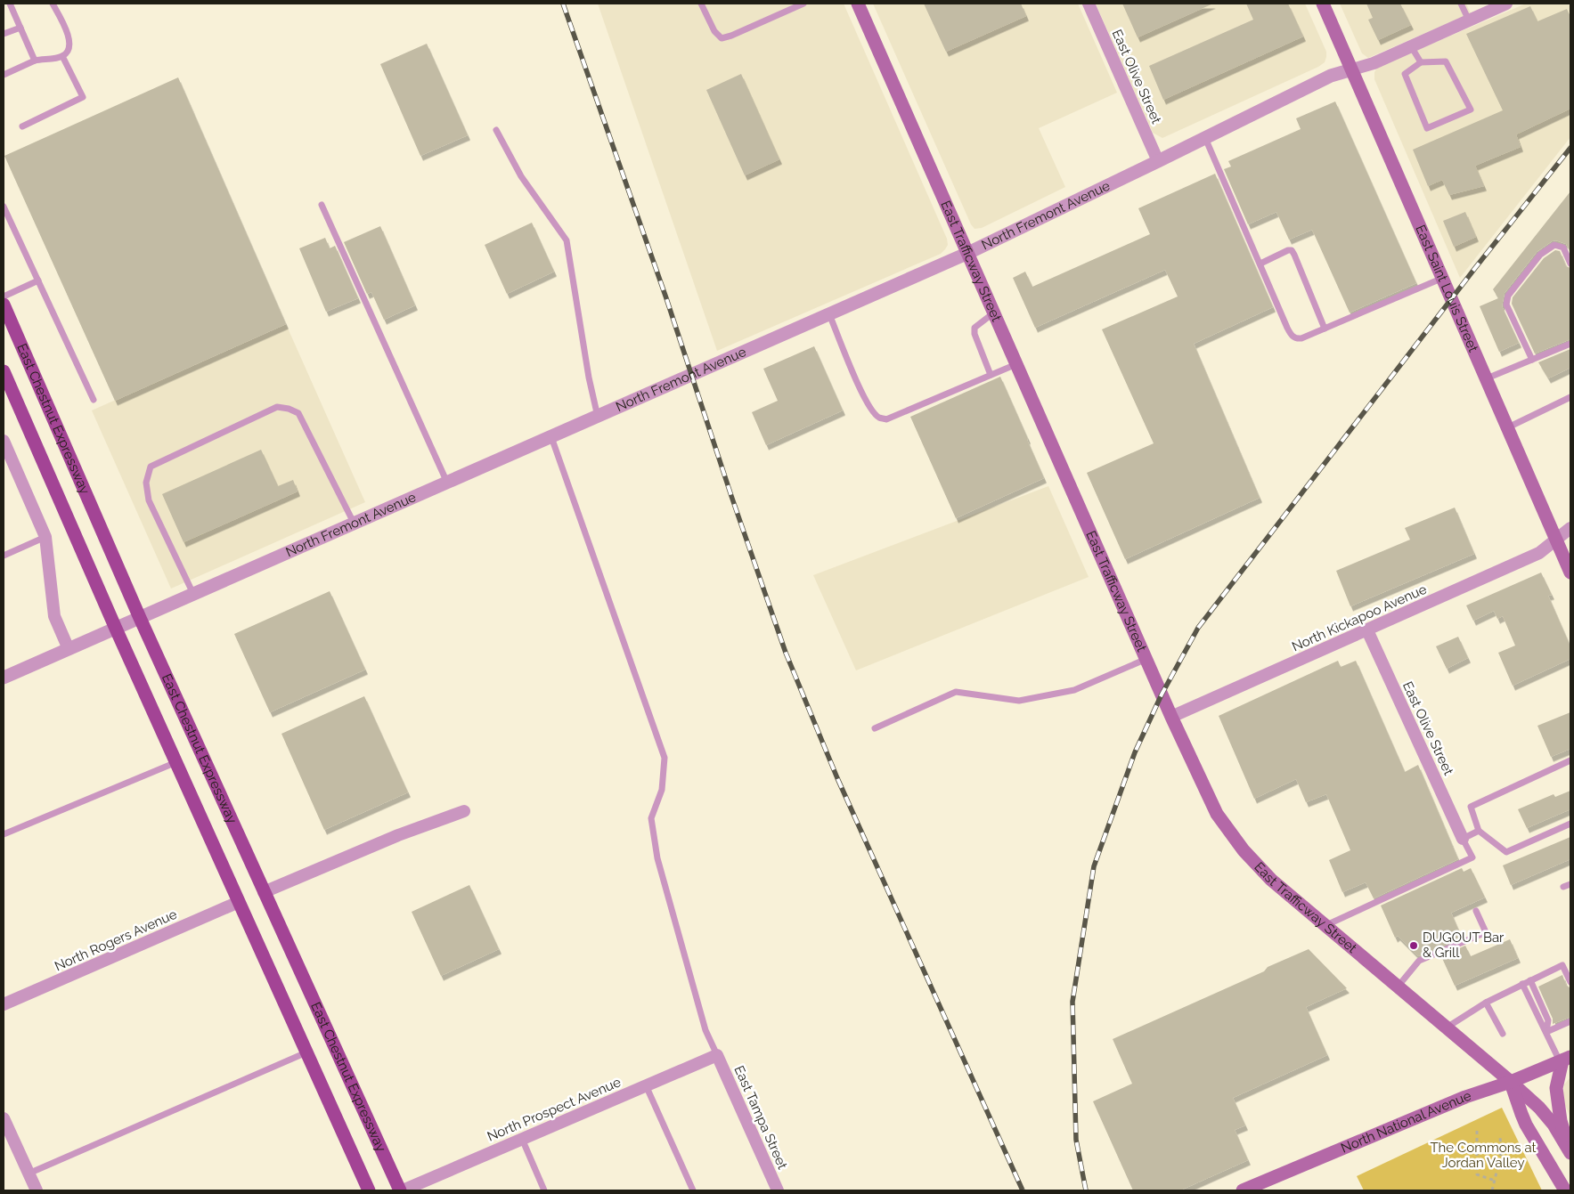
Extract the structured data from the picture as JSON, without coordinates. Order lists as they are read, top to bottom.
{
  "streets": {
    "main road": [
      "East Trafficway Street",
      "East Saint Louis Street",
      "East Chestnut Expressway",
      "North National Avenue"
    ],
    "street": [
      "East Olive Street",
      "North Fremont Avenue",
      "North Kickapoo Avenue",
      "North Rogers Avenue",
      "North Prospect Avenue",
      "East Tampa Street"
    ]
  },
  "crossings": [
    ["East Olive Street", "North Fremont Avenue"],
    ["East Olive Street", "North Kickapoo Avenue"],
    ["North Fremont Avenue", "East Trafficway Street"],
    ["North Fremont Avenue", "East Saint Louis Street"],
    ["North Fremont Avenue", "East Chestnut Expressway"],
    ["East Trafficway Street", "North Kickapoo Avenue"],
    ["East Trafficway Street", "North National Avenue"],
    ["East Saint Louis Street", "North Kickapoo Avenue"],
    ["East Chestnut Expressway", "North Rogers Avenue"],
    ["East Chestnut Expressway", "North Prospect Avenue"],
    ["North Prospect Avenue", "East Tampa Street"]
  ],
  "parks": ["The Commons at Jordan Valley"],
  "places": ["DUGOUT Bar & Grill"]
}
